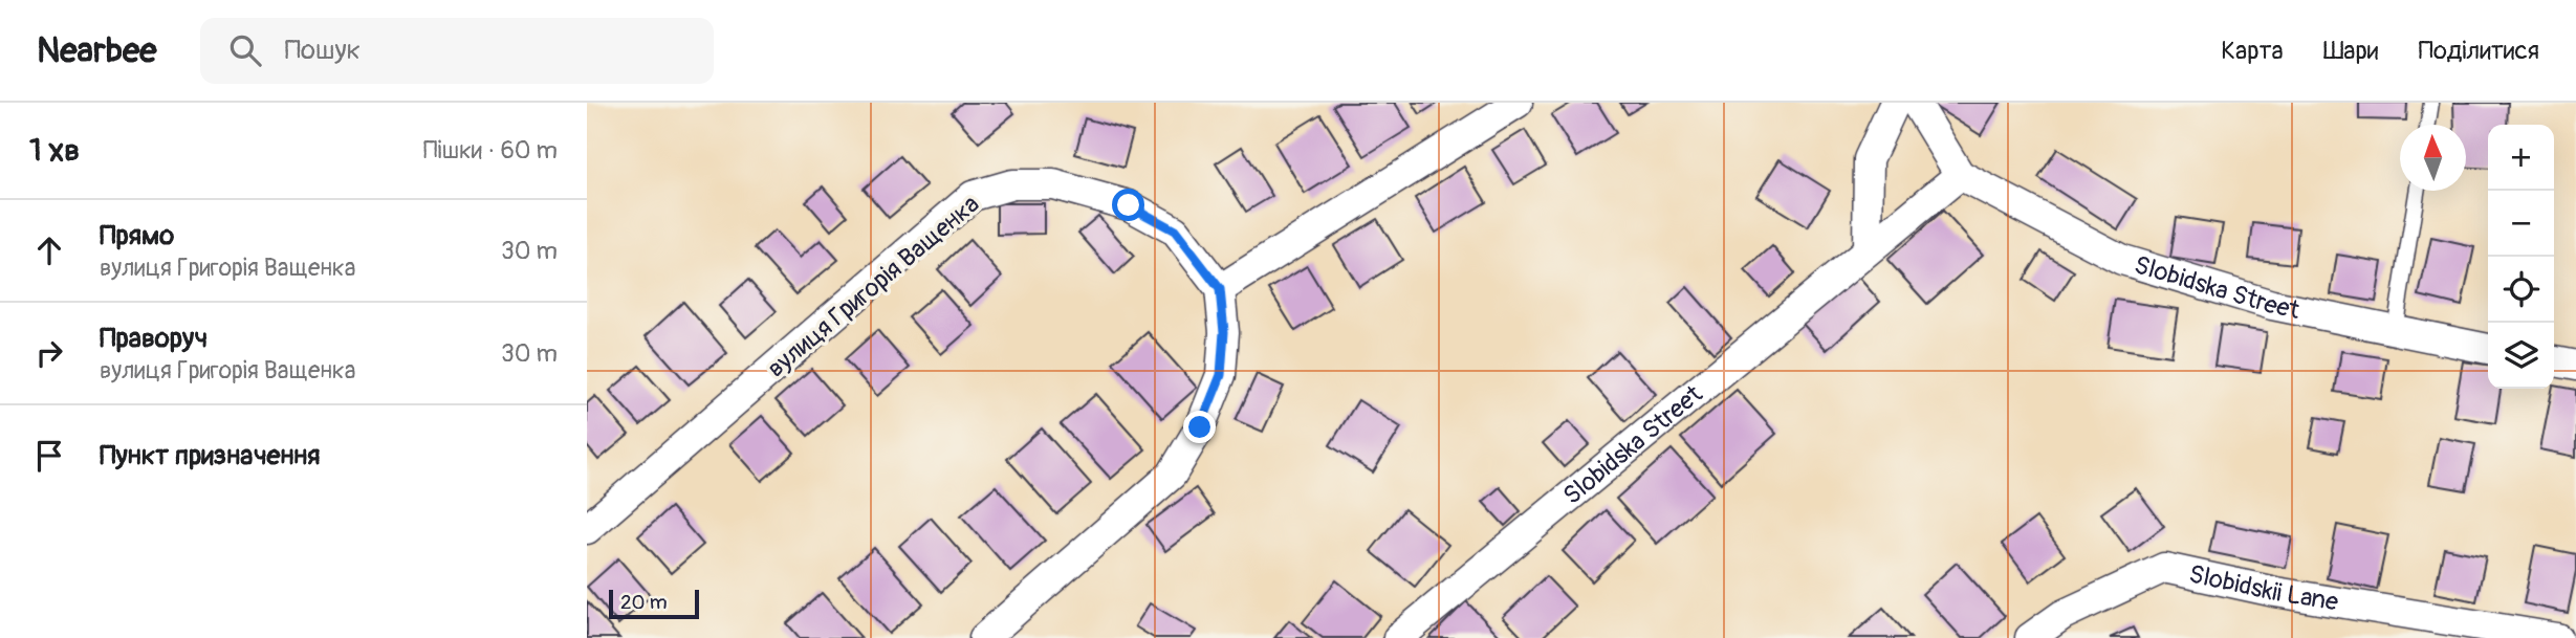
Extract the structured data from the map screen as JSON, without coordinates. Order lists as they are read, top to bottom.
{
  "streets": {
    "street": ["вулиця Григорія Ващенка", "Slobidska Street", "Slobidskii Lane"]
  },
  "scale_bar": "20 m",
  "north": "top",
  "page": {
    "header": "Nearbee",
    "search": "Пошук",
    "nav": ["Карта", "Шари", "Поділитися"],
    "heading": ["1 хв", "Пішки · 60 m"],
    "map_buttons": ["+", "−"],
    "list": [
      ["Прямо", "вулиця Григорія Ващенка", "30 m"],
      ["Праворуч", "вулиця Григорія Ващенка", "30 m"],
      "Пункт призначення"
    ],
    "scale": "20 m"
  }
}
